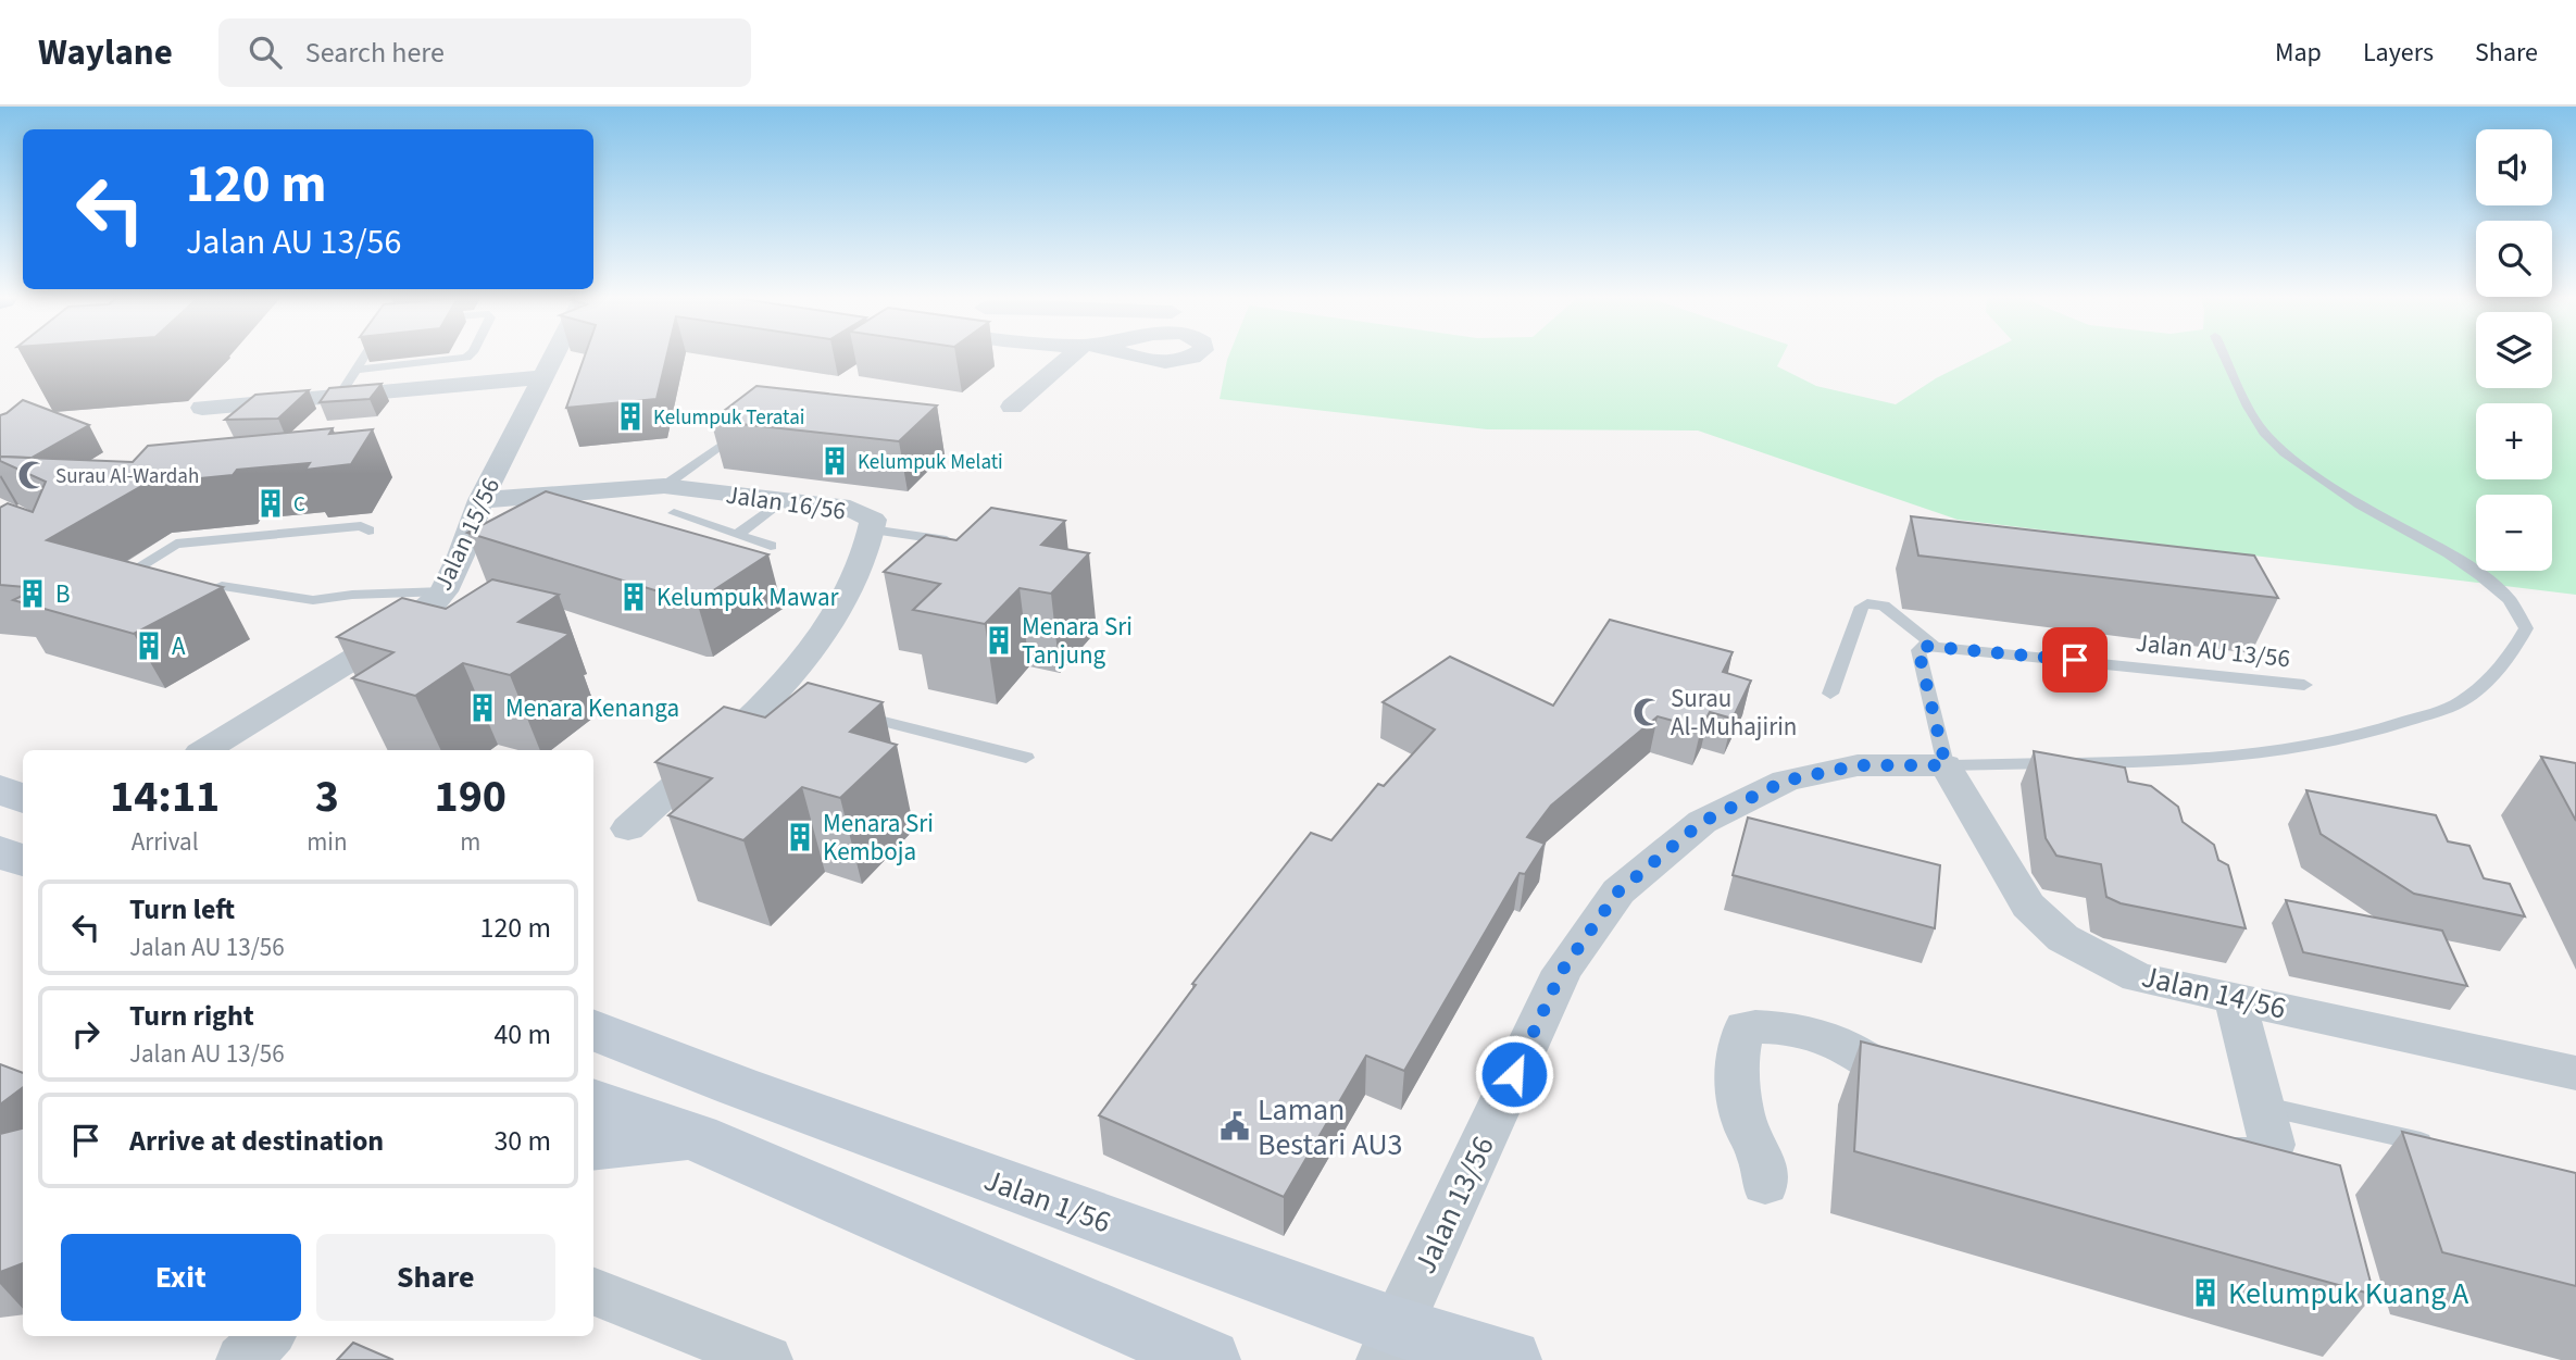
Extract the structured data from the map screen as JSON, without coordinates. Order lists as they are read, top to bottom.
{
  "streets": {
    "main road": ["Jalan 1/56"],
    "street": [
      "Jalan 16/56",
      "Jalan 15/56",
      "Jalan 14/56",
      "Jalan 13/56"
    ],
    "lane": ["Jalan AU 13/56"]
  },
  "crossings": [
    ["Jalan 16/56", "Jalan 15/56"],
    ["Jalan 14/56", "Jalan 13/56"],
    ["Jalan 1/56", "Jalan 13/56"]
  ],
  "places": {
    "building": [
      "Kelumpuk Teratai",
      "Kelumpuk Melati",
      "C",
      "B",
      "Kelumpuk Mawar",
      "Menara Sri Tanjung",
      "A",
      "Menara Kenanga",
      "Menara Sri Kemboja",
      "Kelumpuk Kuang A"
    ],
    "mosque": ["Surau Al-Wardah", "Surau Al-Muhajirin"],
    "public building": ["Laman Bestari AU3"]
  },
  "page": {
    "header": "Waylane",
    "search": "Search here",
    "nav": ["Map", "Layers", "Share"],
    "map_buttons": ["+", "−"],
    "turn": ["120 m", "Jalan AU 13/56"],
    "eta": [
      "14:11",
      "Arrival",
      "3",
      "min",
      "190",
      "m"
    ],
    "list": [
      {
        "name": "Turn left",
        "note": "Jalan AU 13/56",
        "value": "120 m"
      },
      {
        "name": "Turn right",
        "note": "Jalan AU 13/56",
        "value": "40 m"
      },
      {
        "name": "Arrive at destination",
        "value": "30 m"
      }
    ],
    "buttons": ["Exit", "Share"]
  }
}
